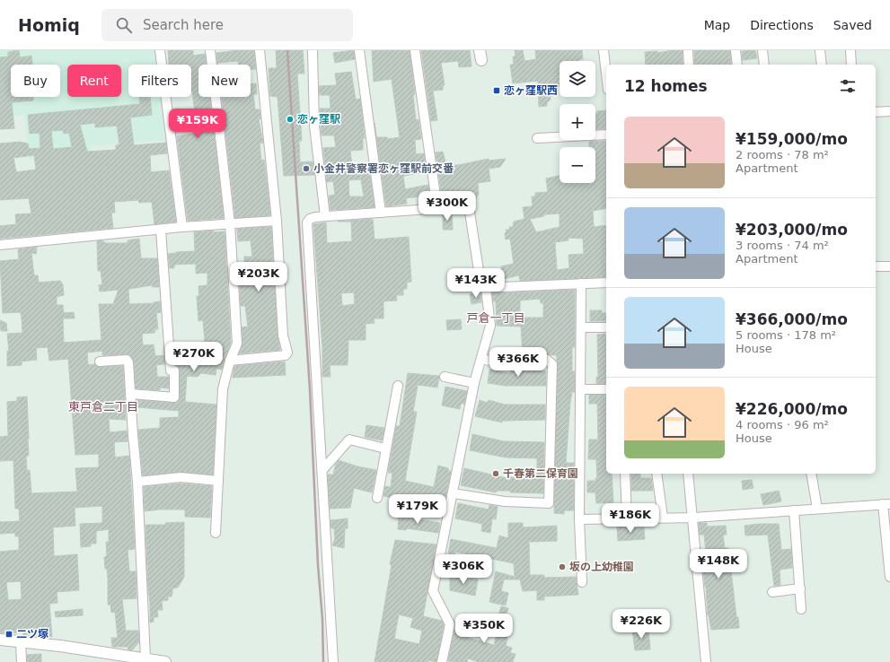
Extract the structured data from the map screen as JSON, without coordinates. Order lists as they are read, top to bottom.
{
  "districts": ["戸倉一丁目", "東戸倉二丁目"],
  "places": {
    "transit": ["恋ヶ窪駅西", "二ツ塚"],
    "other": [
      "恋ヶ窪駅",
      "小金井警察署恋ヶ窪駅前交番",
      "千春第二保育園",
      "坂の上幼稚園"
    ]
  },
  "page": {
    "header": "Homiq",
    "search": "Search here",
    "nav": ["Map", "Directions", "Saved"],
    "map_buttons": ["+", "−"],
    "chip": [
      "Buy",
      "Rent",
      "Filters",
      "New"
    ],
    "heading": "12 homes",
    "list": [
      {
        "name": "¥159,000/mo",
        "note": "2 rooms · 78 m² · Apartment"
      },
      {
        "name": "¥203,000/mo",
        "note": "3 rooms · 74 m² · Apartment"
      },
      {
        "name": "¥366,000/mo",
        "note": "5 rooms · 178 m² · House"
      },
      {
        "name": "¥226,000/mo",
        "note": "4 rooms · 96 m² · House"
      }
    ],
    "price": [
      "¥159K",
      "¥300K",
      "¥203K",
      "¥143K",
      "¥270K",
      "¥366K",
      "¥179K",
      "¥186K",
      "¥148K",
      "¥306K",
      "¥226K",
      "¥350K"
    ]
  }
}
